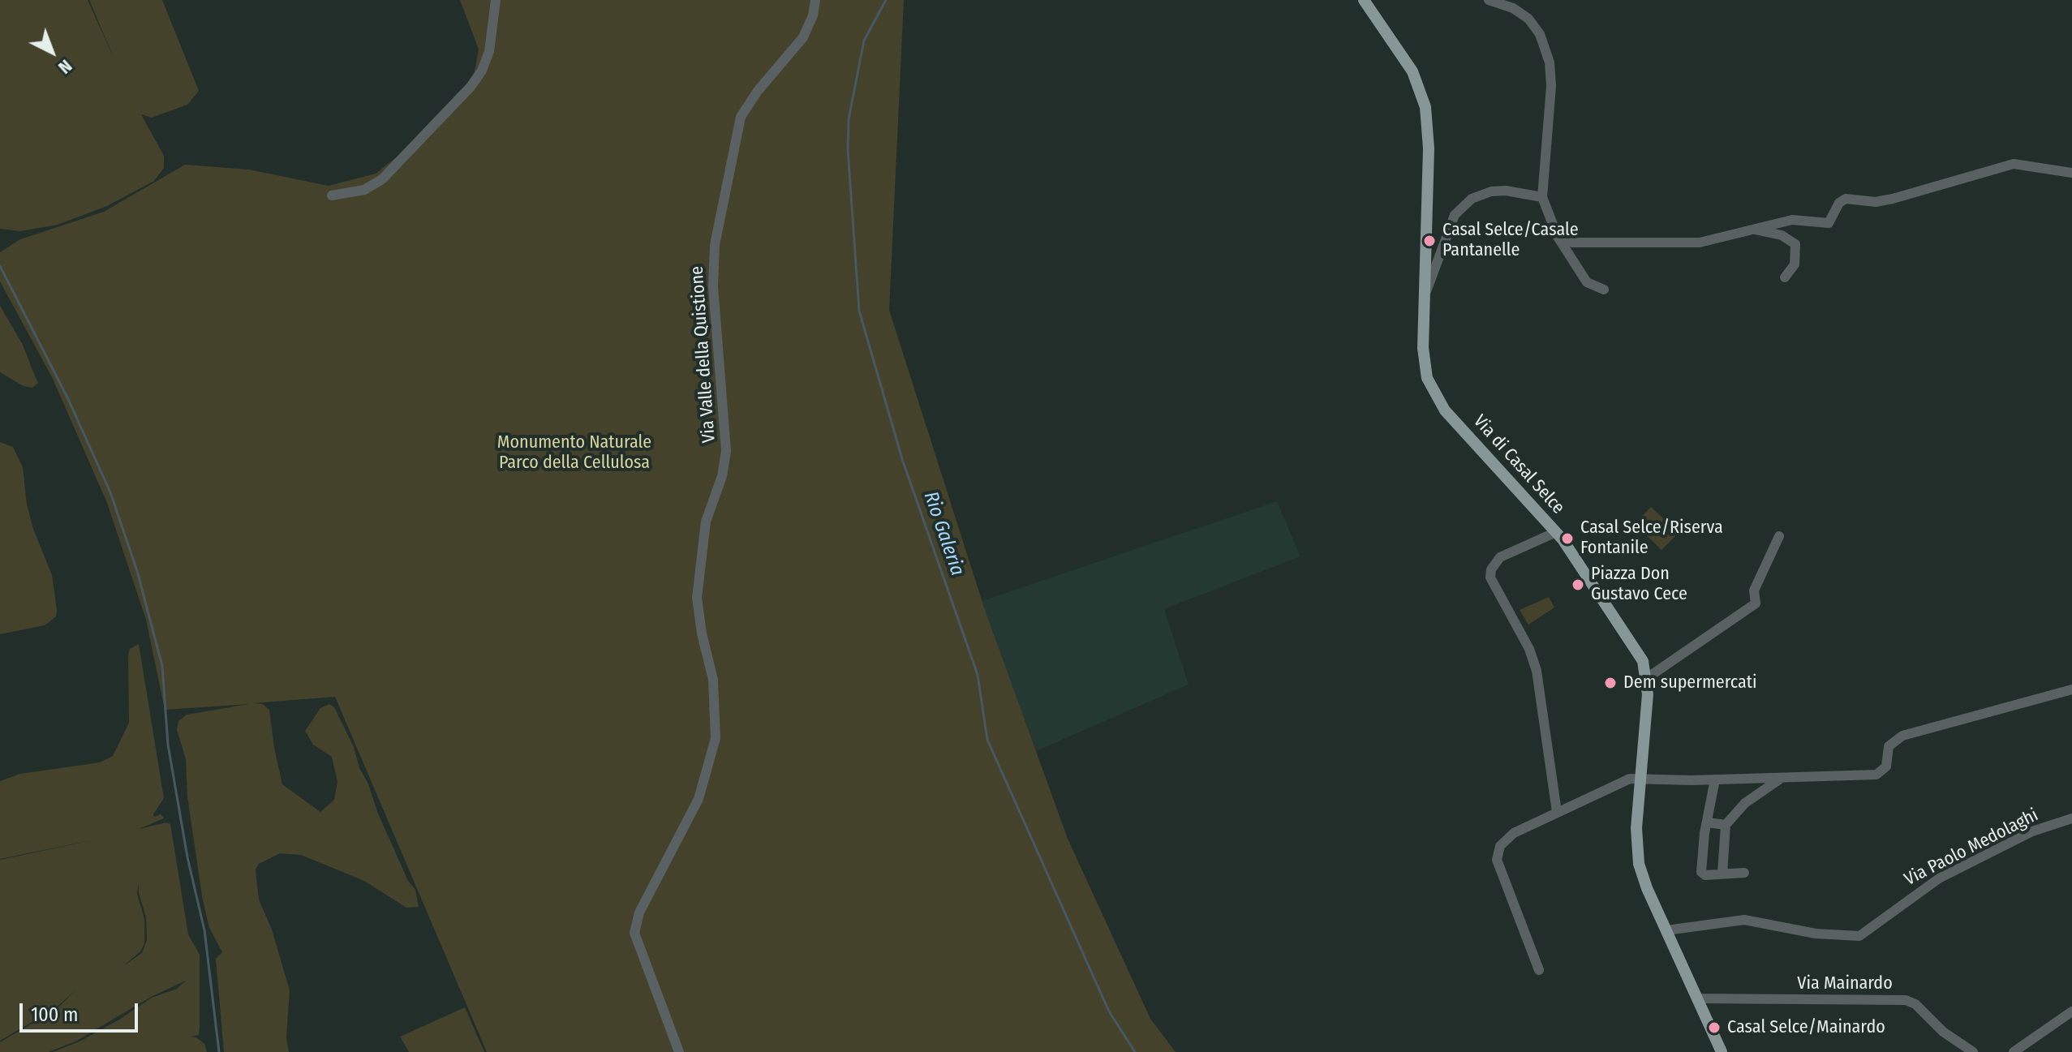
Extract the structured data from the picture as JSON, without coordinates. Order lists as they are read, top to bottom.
{
  "streets": {
    "main road": ["Via di Casal Selce"],
    "street": ["Via Valle della Quistione", "Via Paolo Medolaghi", "Via Mainardo"]
  },
  "crossings": [
    ["Via di Casal Selce", "Via Paolo Medolaghi"],
    ["Via di Casal Selce", "Via Mainardo"]
  ],
  "water": ["Rio Galeria"],
  "parks": ["Monumento Naturale Parco della Cellulosa"],
  "places": [
    "Casal Selce/Casale Pantanelle",
    "Casal Selce/Riserva Fontanile",
    "Piazza Don Gustavo Cece",
    "Dem supermercati",
    "Casal Selce/Mainardo"
  ],
  "scale_bar": "100 m",
  "north": "bottom right"
}
